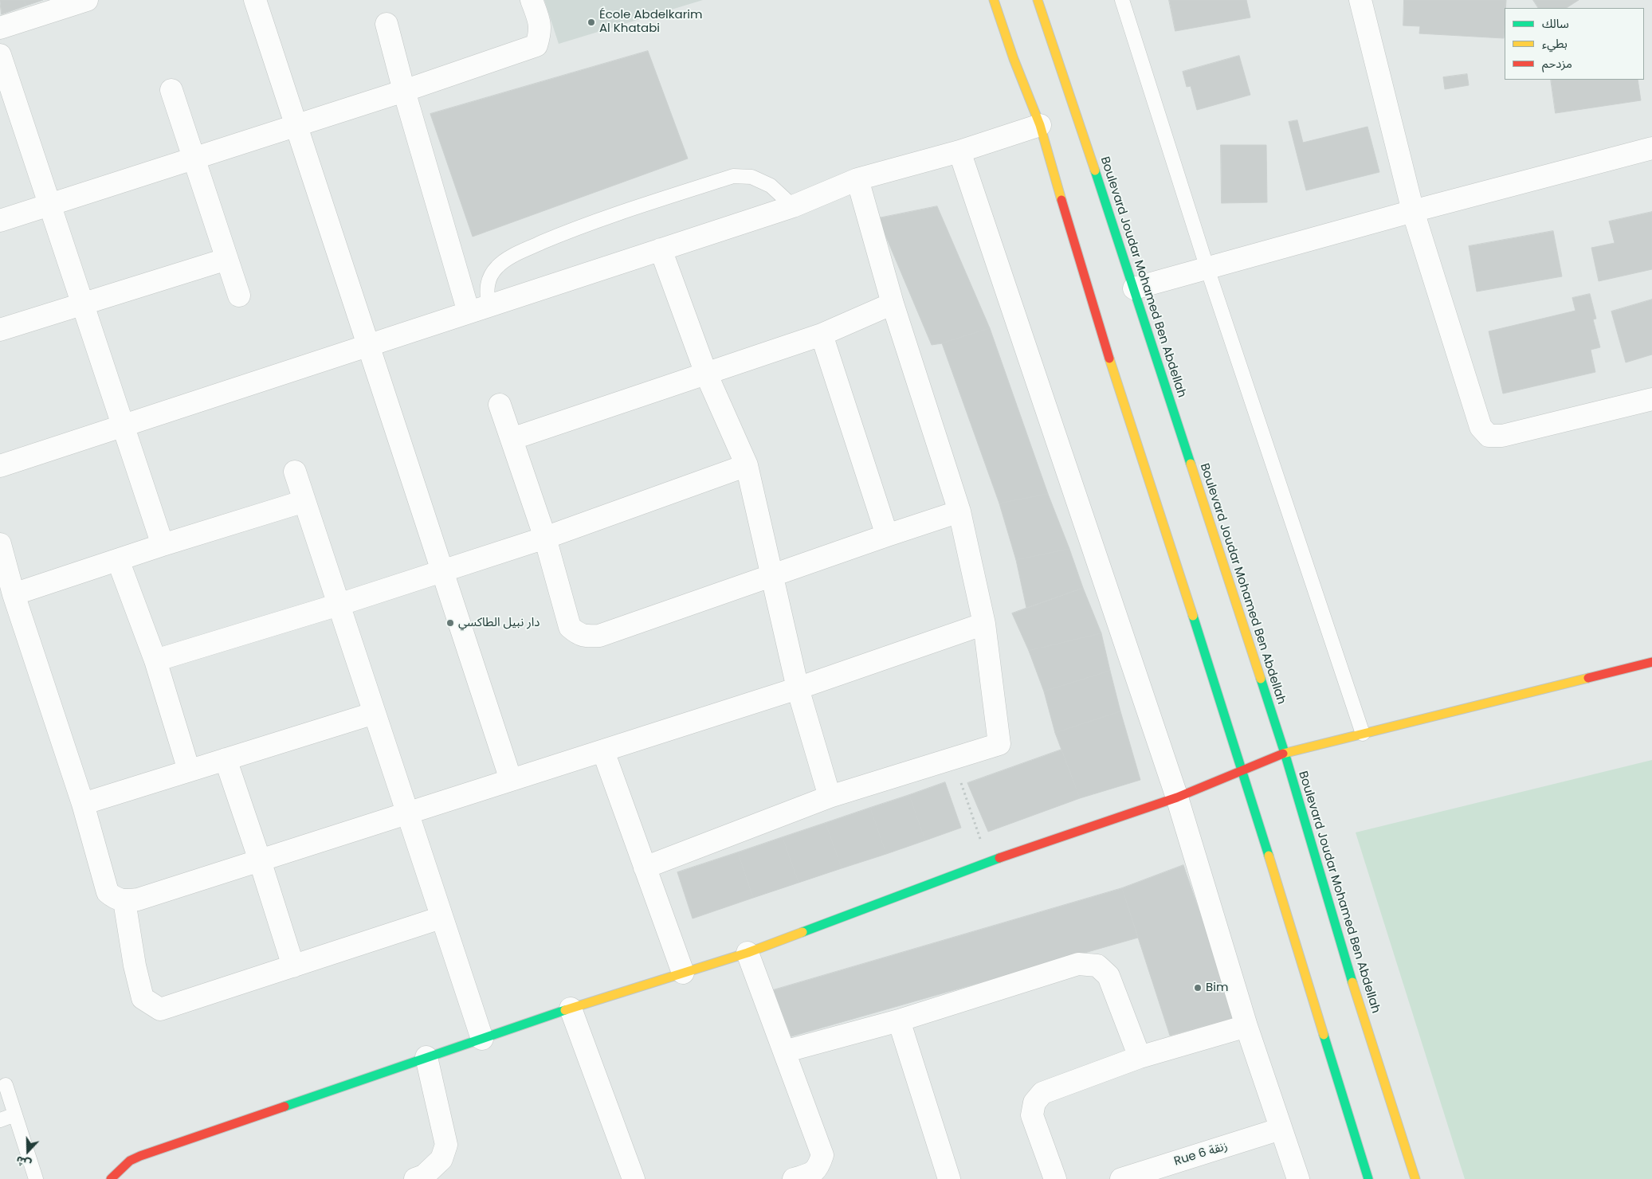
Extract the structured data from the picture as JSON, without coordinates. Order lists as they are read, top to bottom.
{
  "streets": {
    "main road": ["Boulevard Joudar Mohamed Ben Abdellah"],
    "street": ["Rue 6 زنقة"]
  },
  "places": ["École Abdelkarim Al Khatabi", "دار نبيل الطاكسي", "Bim"],
  "legend": ["سالك", "بطيء", "مزدحم"],
  "north": "bottom"
}
